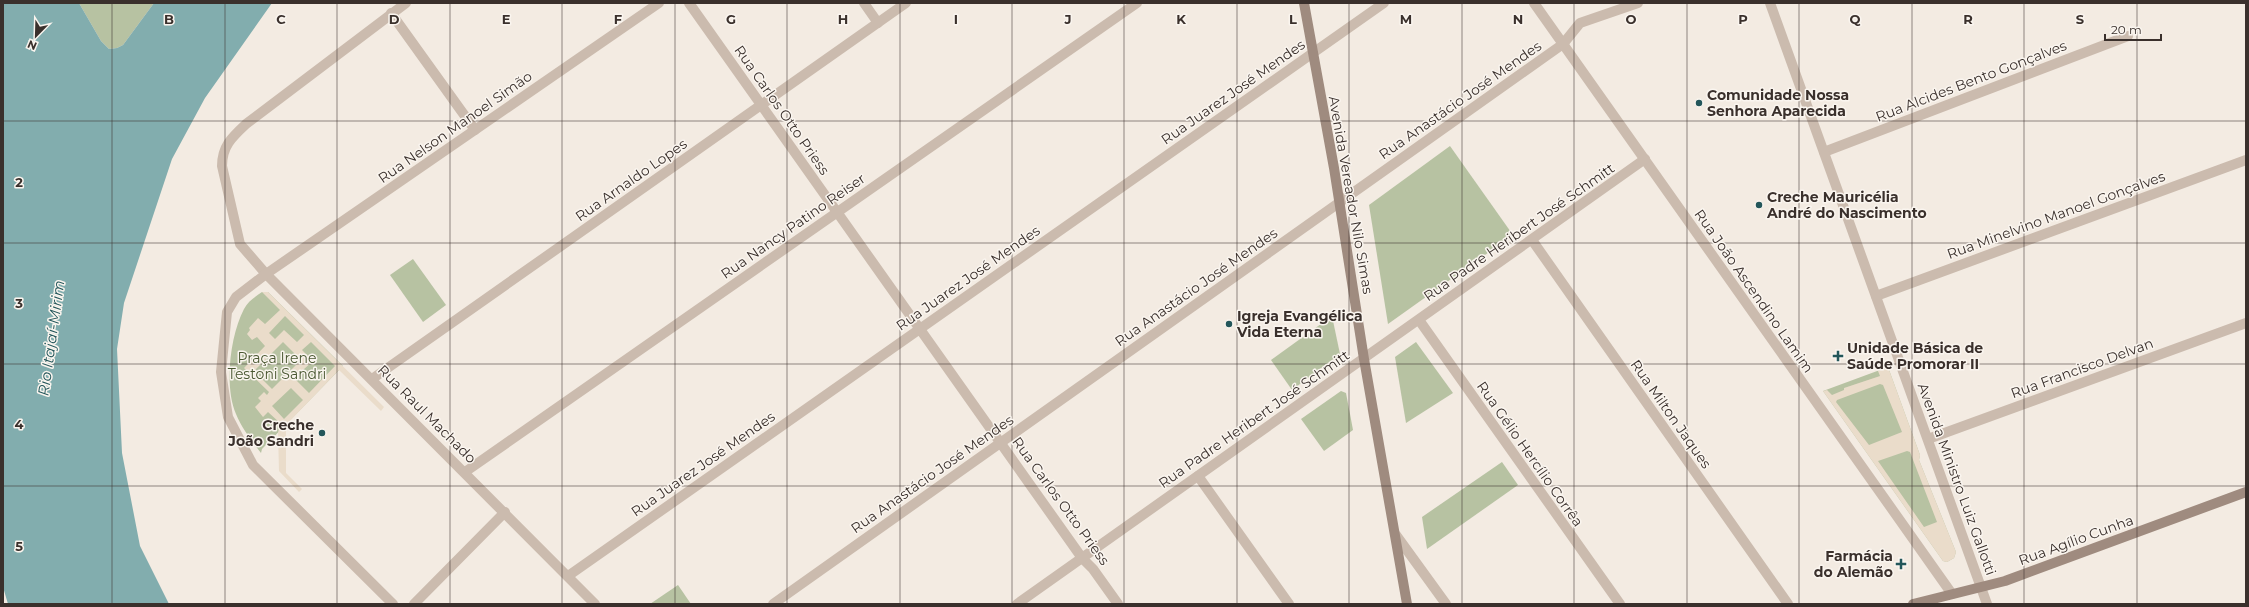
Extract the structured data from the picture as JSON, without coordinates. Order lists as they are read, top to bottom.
{
  "streets": {
    "main road": ["Avenida Vereador Nilo Simas", "Rua Agílio Cunha"],
    "street": [
      "Rua Alcides Bento Gonçalves",
      "Rua Juarez José Mendes",
      "Rua Anastácio José Mendes",
      "Rua Carlos Otto Priess",
      "Rua Nelson Manoel Simão",
      "Rua Arnaldo Lopes",
      "Rua Minelvino Manoel Gonçalves",
      "Rua Nancy Patino Reiser",
      "Rua Padre Heribert José Schmitt",
      "Rua João Ascendino Lamim",
      "Rua Francisco Delvan",
      "Rua Raul Machado",
      "Rua Milton Jaques",
      "Rua Gélio Hercílio Corrêa",
      "Avenida Ministro Luiz Gallotti"
    ]
  },
  "crossings": [
    ["Rua Alcides Bento Gonçalves", "Avenida Ministro Luiz Gallotti"],
    ["Rua Juarez José Mendes", "Rua Carlos Otto Priess"],
    ["Rua Juarez José Mendes", "Avenida Vereador Nilo Simas"],
    ["Rua Juarez José Mendes", "Rua Raul Machado"],
    ["Rua Anastácio José Mendes", "Rua Carlos Otto Priess"],
    ["Rua Anastácio José Mendes", "Avenida Vereador Nilo Simas"],
    ["Rua Anastácio José Mendes", "Rua João Ascendino Lamim"],
    ["Rua Carlos Otto Priess", "Rua Arnaldo Lopes"],
    ["Rua Carlos Otto Priess", "Rua Nancy Patino Reiser"],
    ["Rua Carlos Otto Priess", "Rua Padre Heribert José Schmitt"],
    ["Rua Nelson Manoel Simão", "Rua Raul Machado"],
    ["Rua Arnaldo Lopes", "Rua Raul Machado"],
    ["Avenida Vereador Nilo Simas", "Rua Padre Heribert José Schmitt"],
    ["Rua Minelvino Manoel Gonçalves", "Avenida Ministro Luiz Gallotti"],
    ["Rua Nancy Patino Reiser", "Rua Raul Machado"],
    ["Rua Padre Heribert José Schmitt", "Rua João Ascendino Lamim"],
    ["Rua Padre Heribert José Schmitt", "Rua Milton Jaques"],
    ["Rua Padre Heribert José Schmitt", "Rua Gélio Hercílio Corrêa"],
    ["Rua João Ascendino Lamim", "Rua Agílio Cunha"],
    ["Rua Francisco Delvan", "Avenida Ministro Luiz Gallotti"],
    ["Avenida Ministro Luiz Gallotti", "Rua Agílio Cunha"]
  ],
  "water": ["Rio Itajaí-Mirim"],
  "parks": ["Praça Irene Testoni Sandri"],
  "places": {
    "other": [
      "Comunidade Nossa Senhora Aparecida",
      "Creche Mauricélia André do Nascimento",
      "Igreja Evangélica Vida Eterna",
      "Creche João Sandri"
    ],
    "health": ["Unidade Básica de Saúde Promorar II", "Farmácia do Alemão"]
  },
  "scale_bar": "20 m",
  "north": "bottom left",
  "grid": {
    "columns": [
      "B",
      "C",
      "D",
      "E",
      "F",
      "G",
      "H",
      "I",
      "J",
      "K",
      "L",
      "M",
      "N",
      "O",
      "P",
      "Q",
      "R",
      "S"
    ],
    "rows": [
      "2",
      "3",
      "4",
      "5"
    ]
  }
}
